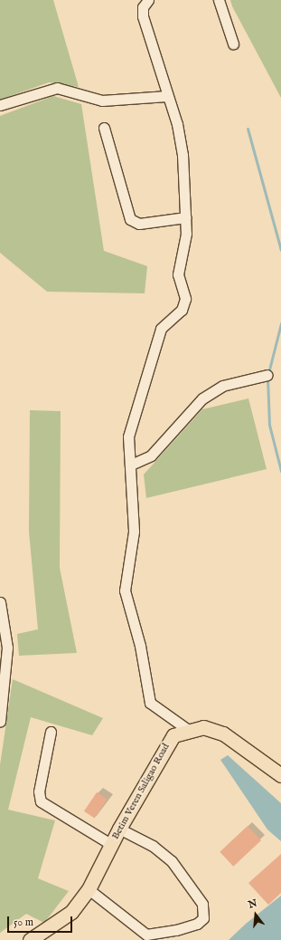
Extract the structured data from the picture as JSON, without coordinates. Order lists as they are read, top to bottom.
{
  "streets": {
    "main road": ["Betim Veren Saligao Road"]
  },
  "scale_bar": "50 m",
  "north": "top"
}
